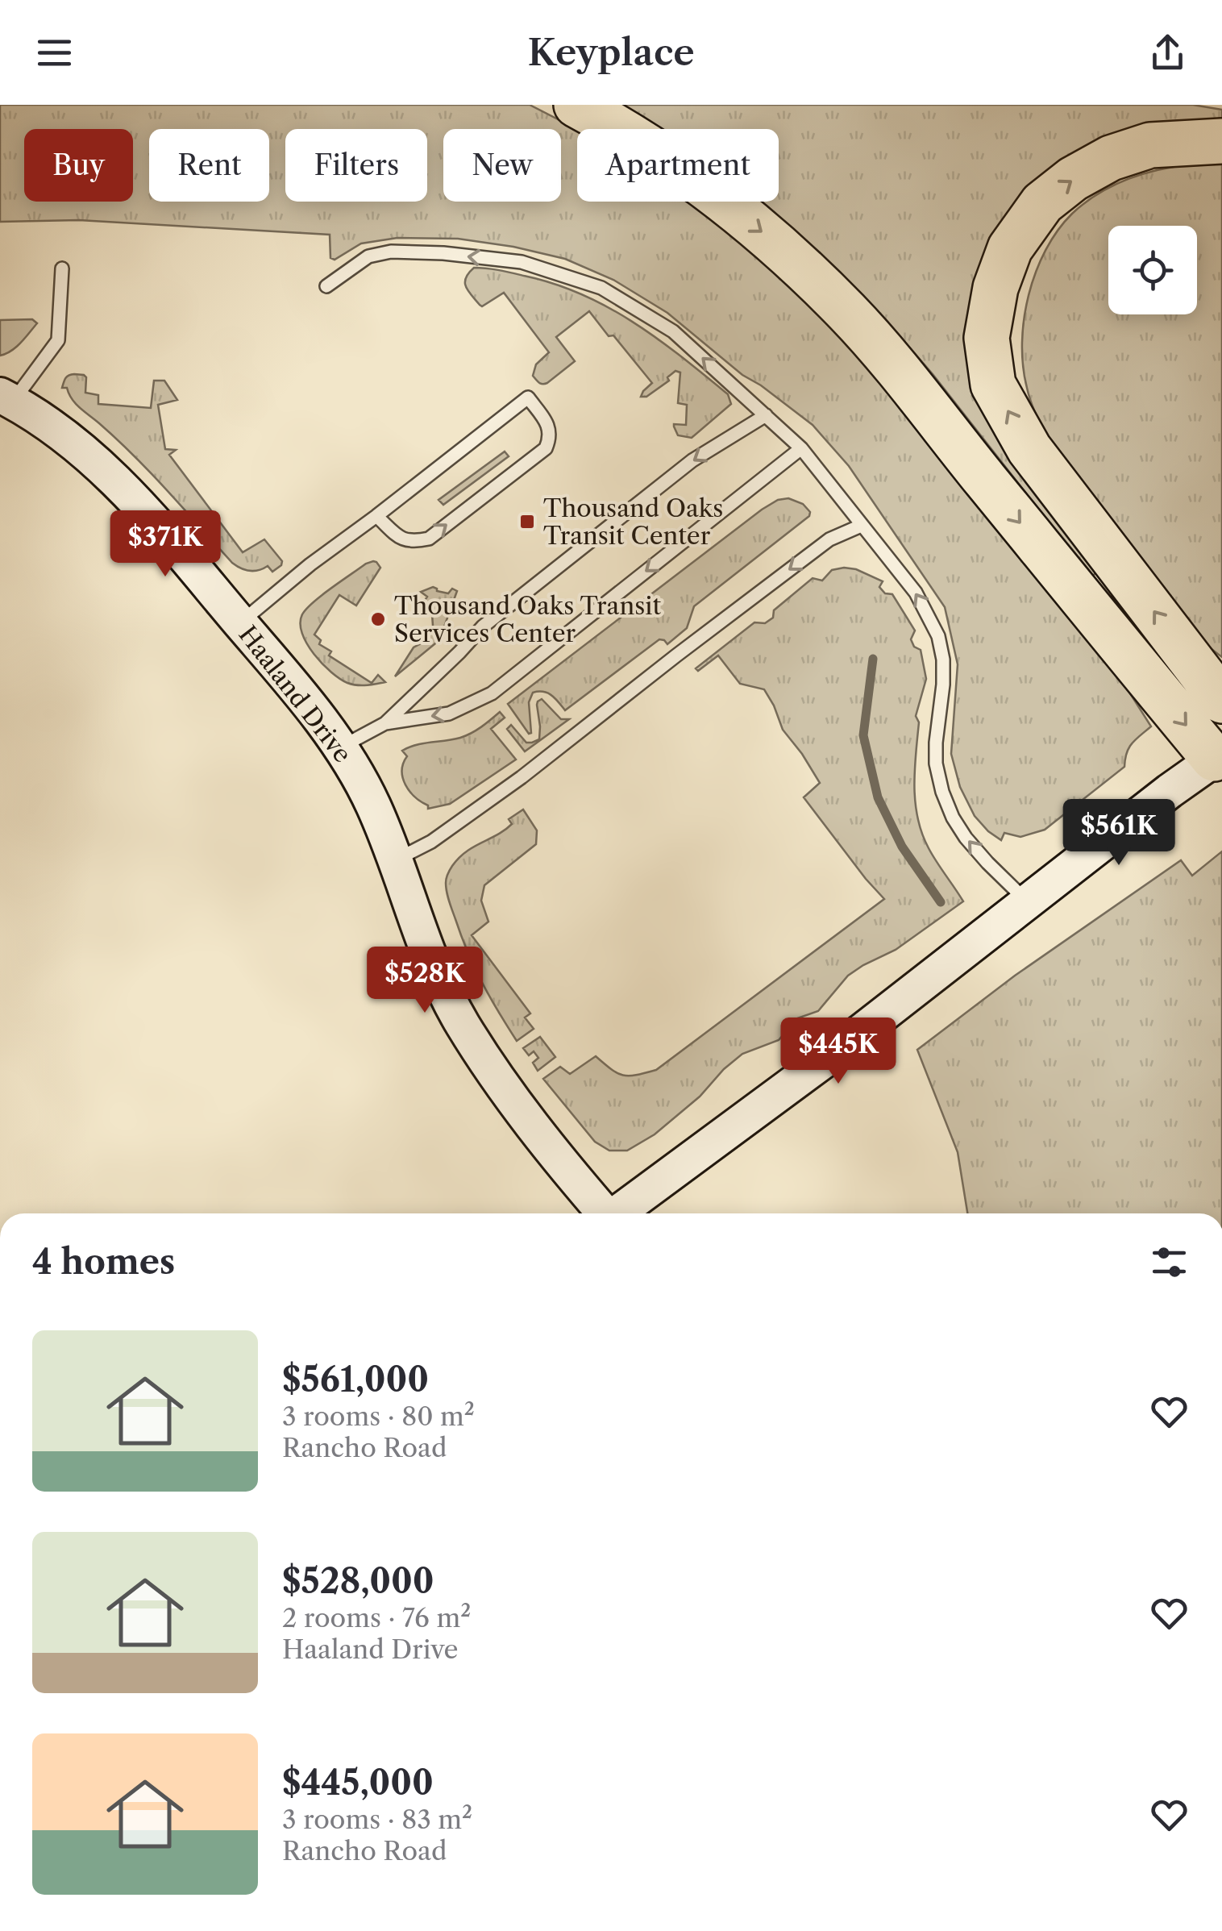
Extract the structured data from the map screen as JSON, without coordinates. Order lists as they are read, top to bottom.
{
  "streets": {
    "street": ["Haaland Drive"]
  },
  "places": {
    "transit": ["Thousand Oaks Transit Center"],
    "other": ["Thousand Oaks Transit Services Center"]
  },
  "page": {
    "header": "Keyplace",
    "chip": [
      "Buy",
      "Rent",
      "Filters",
      "New",
      "Apartment"
    ],
    "price": [
      "$371K",
      "$561K",
      "$528K",
      "$445K"
    ],
    "heading": "4 homes",
    "list": [
      {
        "name": "$561,000",
        "note": "3 rooms · 80 m² · Rancho Road"
      },
      {
        "name": "$528,000",
        "note": "2 rooms · 76 m² · Haaland Drive"
      },
      {
        "name": "$445,000",
        "note": "3 rooms · 83 m² · Rancho Road"
      }
    ]
  }
}
